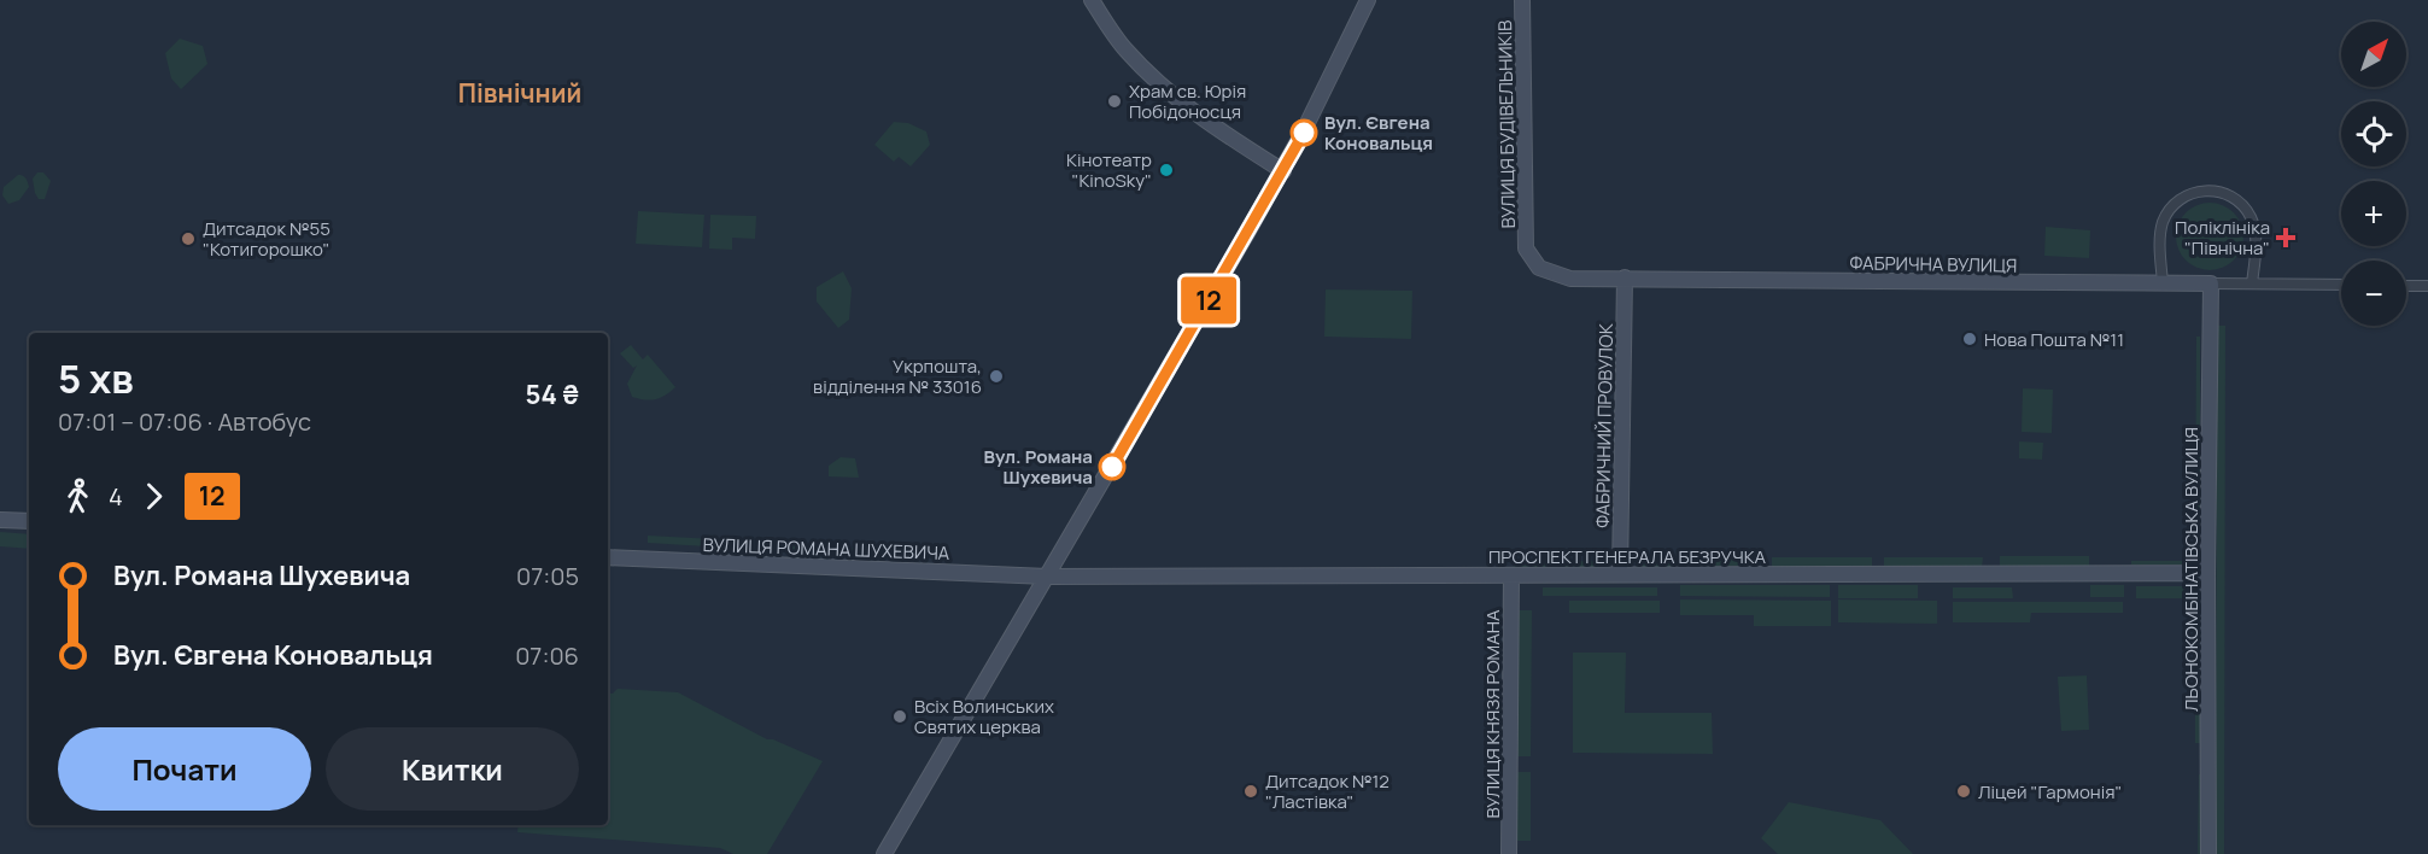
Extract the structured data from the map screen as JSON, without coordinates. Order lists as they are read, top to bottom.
{
  "streets": {
    "street": [
      "ВУЛИЦЯ БУДІВЕЛЬНИКІВ",
      "ФАБРИЧНА ВУЛИЦЯ",
      "ФАБРИЧНИЙ ПРОВУЛОК",
      "ВУЛИЦЯ РОМАНА ШУХЕВИЧА",
      "ПРОСПЕКТ ГЕНЕРАЛА БЕЗРУЧКА",
      "ЛЬОНОКОМБІНАТІВСЬКА ВУЛИЦЯ",
      "ВУЛИЦЯ КНЯЗЯ РОМАНА"
    ]
  },
  "crossings": [
    ["ВУЛИЦЯ БУДІВЕЛЬНИКІВ", "ФАБРИЧНА ВУЛИЦЯ"],
    ["ФАБРИЧНА ВУЛИЦЯ", "ФАБРИЧНИЙ ПРОВУЛОК"],
    ["ФАБРИЧНА ВУЛИЦЯ", "ЛЬОНОКОМБІНАТІВСЬКА ВУЛИЦЯ"],
    ["ФАБРИЧНИЙ ПРОВУЛОК", "ПРОСПЕКТ ГЕНЕРАЛА БЕЗРУЧКА"],
    ["ВУЛИЦЯ РОМАНА ШУХЕВИЧА", "ПРОСПЕКТ ГЕНЕРАЛА БЕЗРУЧКА"],
    ["ПРОСПЕКТ ГЕНЕРАЛА БЕЗРУЧКА", "ЛЬОНОКОМБІНАТІВСЬКА ВУЛИЦЯ"],
    ["ПРОСПЕКТ ГЕНЕРАЛА БЕЗРУЧКА", "ВУЛИЦЯ КНЯЗЯ РОМАНА"]
  ],
  "districts": ["Північний"],
  "places": {
    "other": [
      "Храм св. Юрія Побідоносця",
      "Вул. Євгена Коновальця",
      "Кінотеатр \"KinoSky\"",
      "Дитсадок №55 \"Котигорошко\"",
      "Нова Пошта №11",
      "Укрпошта, відділення № 33016",
      "Вул. Романа Шухевича",
      "Всіх Волинських Святих церква",
      "Дитсадок №12 \"Ластівка\"",
      "Ліцей \"Гармонія\""
    ],
    "health": ["Поліклініка \"Північна\""]
  },
  "lines": ["bus line 12"],
  "north": "top right",
  "page": {
    "on_map": "12",
    "map_buttons": ["+", "−"],
    "heading": ["5 хв", "07:01 – 07:06 · Автобус", "54 ₴"],
    "legs": ["4", "12"],
    "list": [
      {
        "name": "Вул. Романа Шухевича",
        "value": "07:05"
      },
      {
        "name": "Вул. Євгена Коновальця",
        "value": "07:06"
      }
    ],
    "buttons": ["Почати", "Квитки"]
  }
}
